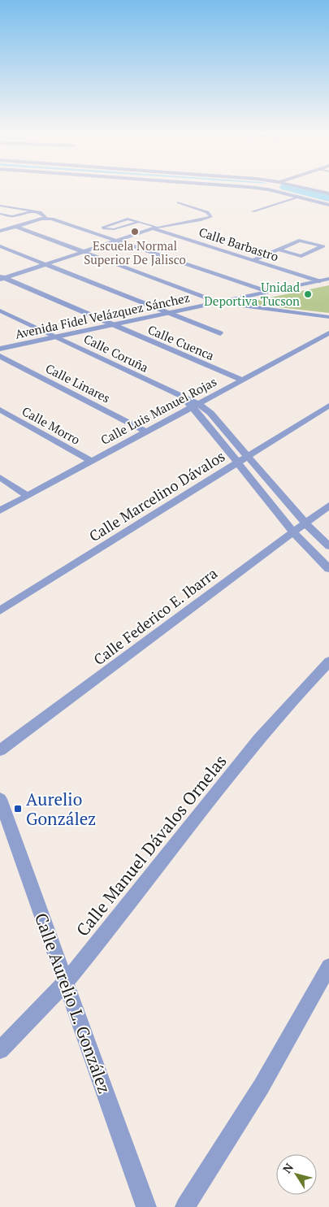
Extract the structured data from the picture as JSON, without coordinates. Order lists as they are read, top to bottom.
{
  "streets": {
    "street": [
      "Calle Barbastro",
      "Avenida Fidel Velázquez Sánchez",
      "Calle Cuenca",
      "Calle Coruña",
      "Calle Linares",
      "Calle Luis Manuel Rojas",
      "Calle Morro",
      "Calle Marcelino Dávalos",
      "Calle Federico E. Ibarra",
      "Calle Manuel Dávalos Ornelas",
      "Calle Aurelio L. González"
    ]
  },
  "crossings": [
    ["Calle Barbastro", "Avenida Fidel Velázquez Sánchez"],
    ["Avenida Fidel Velázquez Sánchez", "Calle Cuenca"],
    ["Avenida Fidel Velázquez Sánchez", "Calle Coruña"],
    ["Calle Cuenca", "Calle Luis Manuel Rojas"],
    ["Calle Coruña", "Calle Luis Manuel Rojas"],
    ["Calle Coruña", "Calle Marcelino Dávalos"],
    ["Calle Coruña", "Calle Federico E. Ibarra"],
    ["Calle Linares", "Calle Luis Manuel Rojas"],
    ["Calle Luis Manuel Rojas", "Calle Morro"],
    ["Calle Manuel Dávalos Ornelas", "Calle Aurelio L. González"]
  ],
  "places": {
    "other": ["Escuela Normal Superior De Jalisco", "Unidad Deportiva Tucson"],
    "transit": ["Aurelio González"]
  },
  "north": "top left"
}
